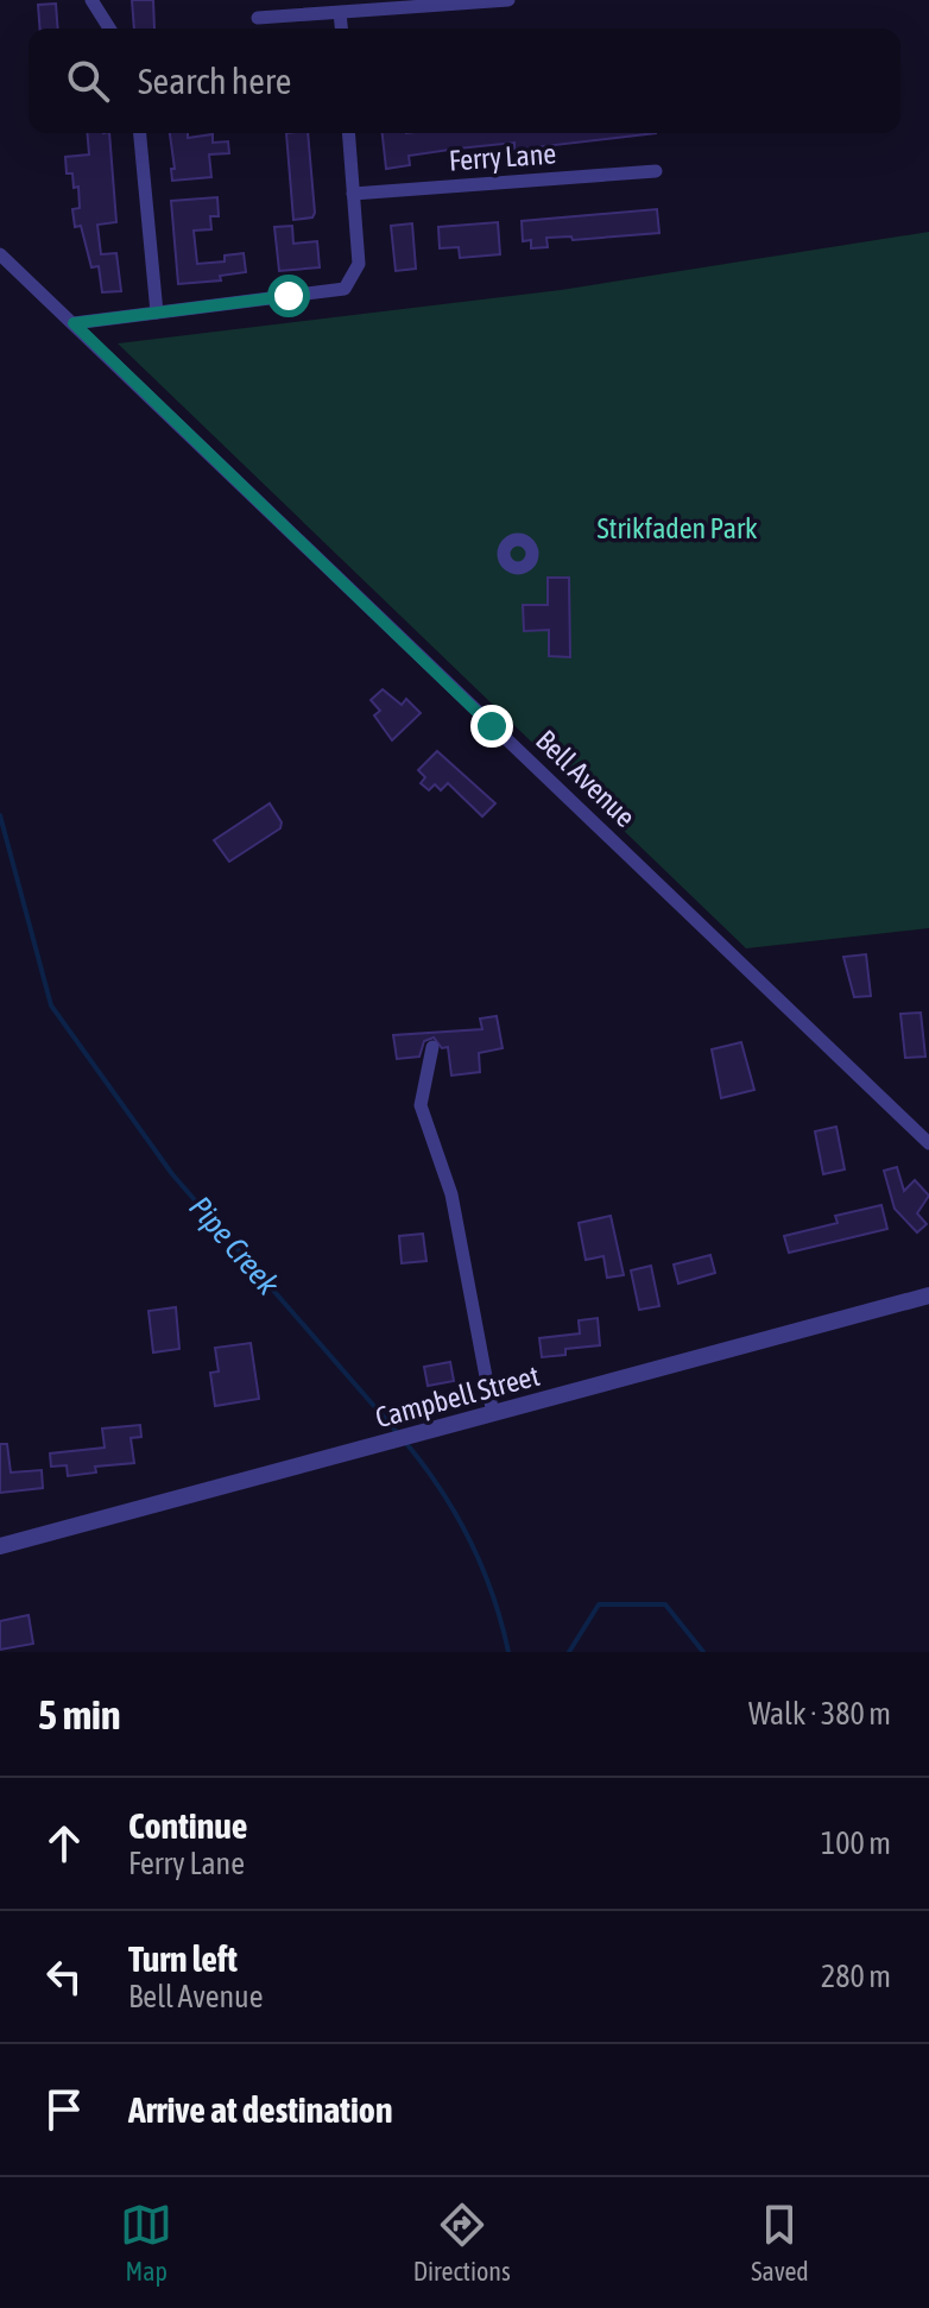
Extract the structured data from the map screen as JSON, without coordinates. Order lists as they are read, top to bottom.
{
  "streets": {
    "street": ["Ferry Lane", "Bell Avenue", "Campbell Street"]
  },
  "water": ["Pipe Creek"],
  "parks": ["Strikfaden Park"],
  "page": {
    "search": "Search here",
    "heading": ["5 min", "Walk · 380 m"],
    "list": [
      ["Continue", "Ferry Lane", "100 m"],
      ["Turn left", "Bell Avenue", "280 m"],
      "Arrive at destination"
    ],
    "nav": ["Map", "Directions", "Saved"]
  }
}
